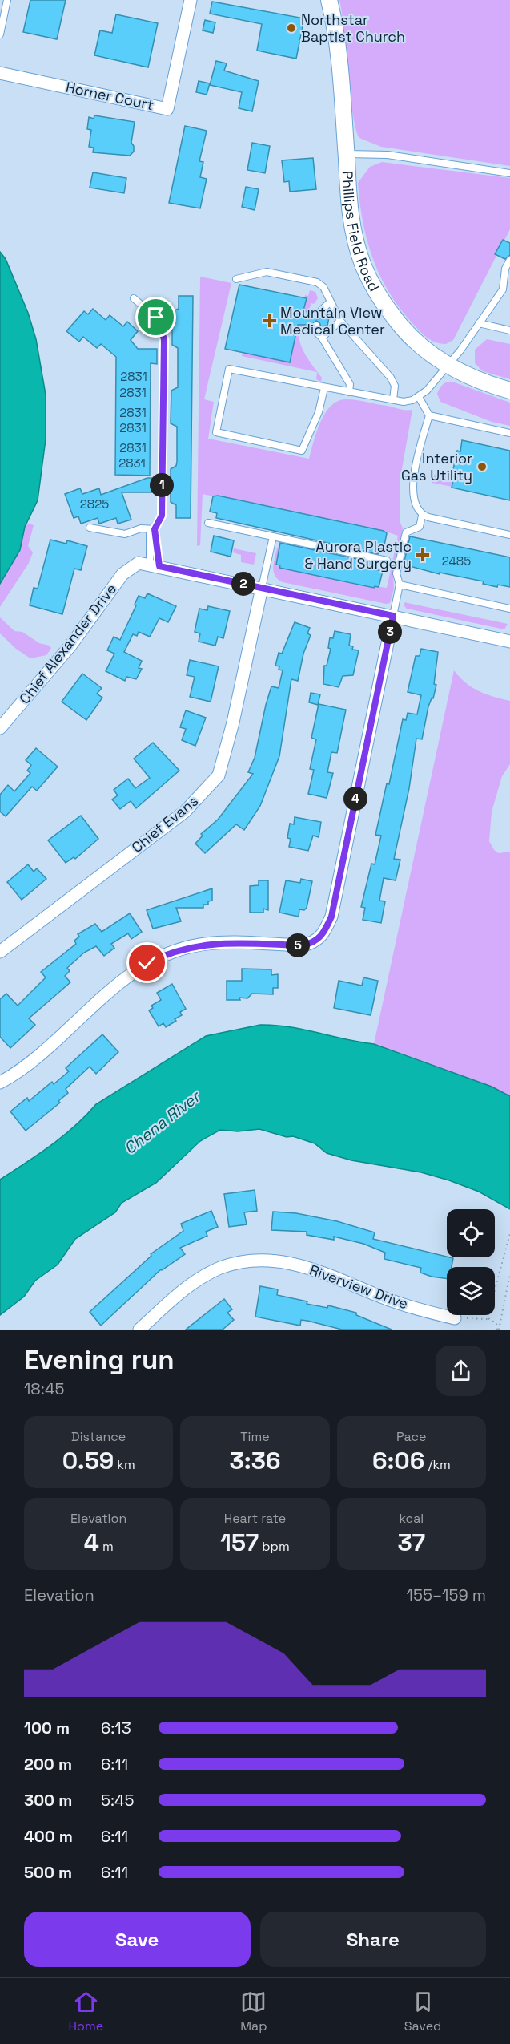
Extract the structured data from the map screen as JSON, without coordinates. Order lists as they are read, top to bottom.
{
  "streets": {
    "street": [
      "Horner Court",
      "Phillips Field Road",
      "Chief Alexander Drive",
      "Chief Evans",
      "Riverview Drive"
    ]
  },
  "water": ["Chena River"],
  "places": {
    "other": ["Northstar Baptist Church", "Interior Gas Utility"],
    "health": ["Mountain View Medical Center", "Aurora Plastic & Hand Surgery"]
  },
  "house_numbers": [
    "2831",
    "2831",
    "2831",
    "2831",
    "2831",
    "2831",
    "2825",
    "2485"
  ],
  "page": {
    "pins": [
      "1",
      "2",
      "3",
      "4",
      "5"
    ],
    "heading": ["Evening run", "18:45"],
    "stats": [
      ["Distance", "0.59 km"],
      ["Time", "3:36"],
      ["Pace", "6:06 /km"],
      ["Elevation", "4 m"],
      ["Heart rate", "157 bpm"],
      ["kcal", "37"]
    ],
    "chart": ["Elevation", "155–159 m"],
    "list": [
      {
        "name": "100 m",
        "note": "6:13"
      },
      {
        "name": "200 m",
        "note": "6:11"
      },
      {
        "name": "300 m",
        "note": "5:45"
      },
      {
        "name": "400 m",
        "note": "6:11"
      },
      {
        "name": "500 m",
        "note": "6:11"
      }
    ],
    "buttons": ["Save", "Share"],
    "tabs": ["Home", "Map", "Saved"]
  }
}
